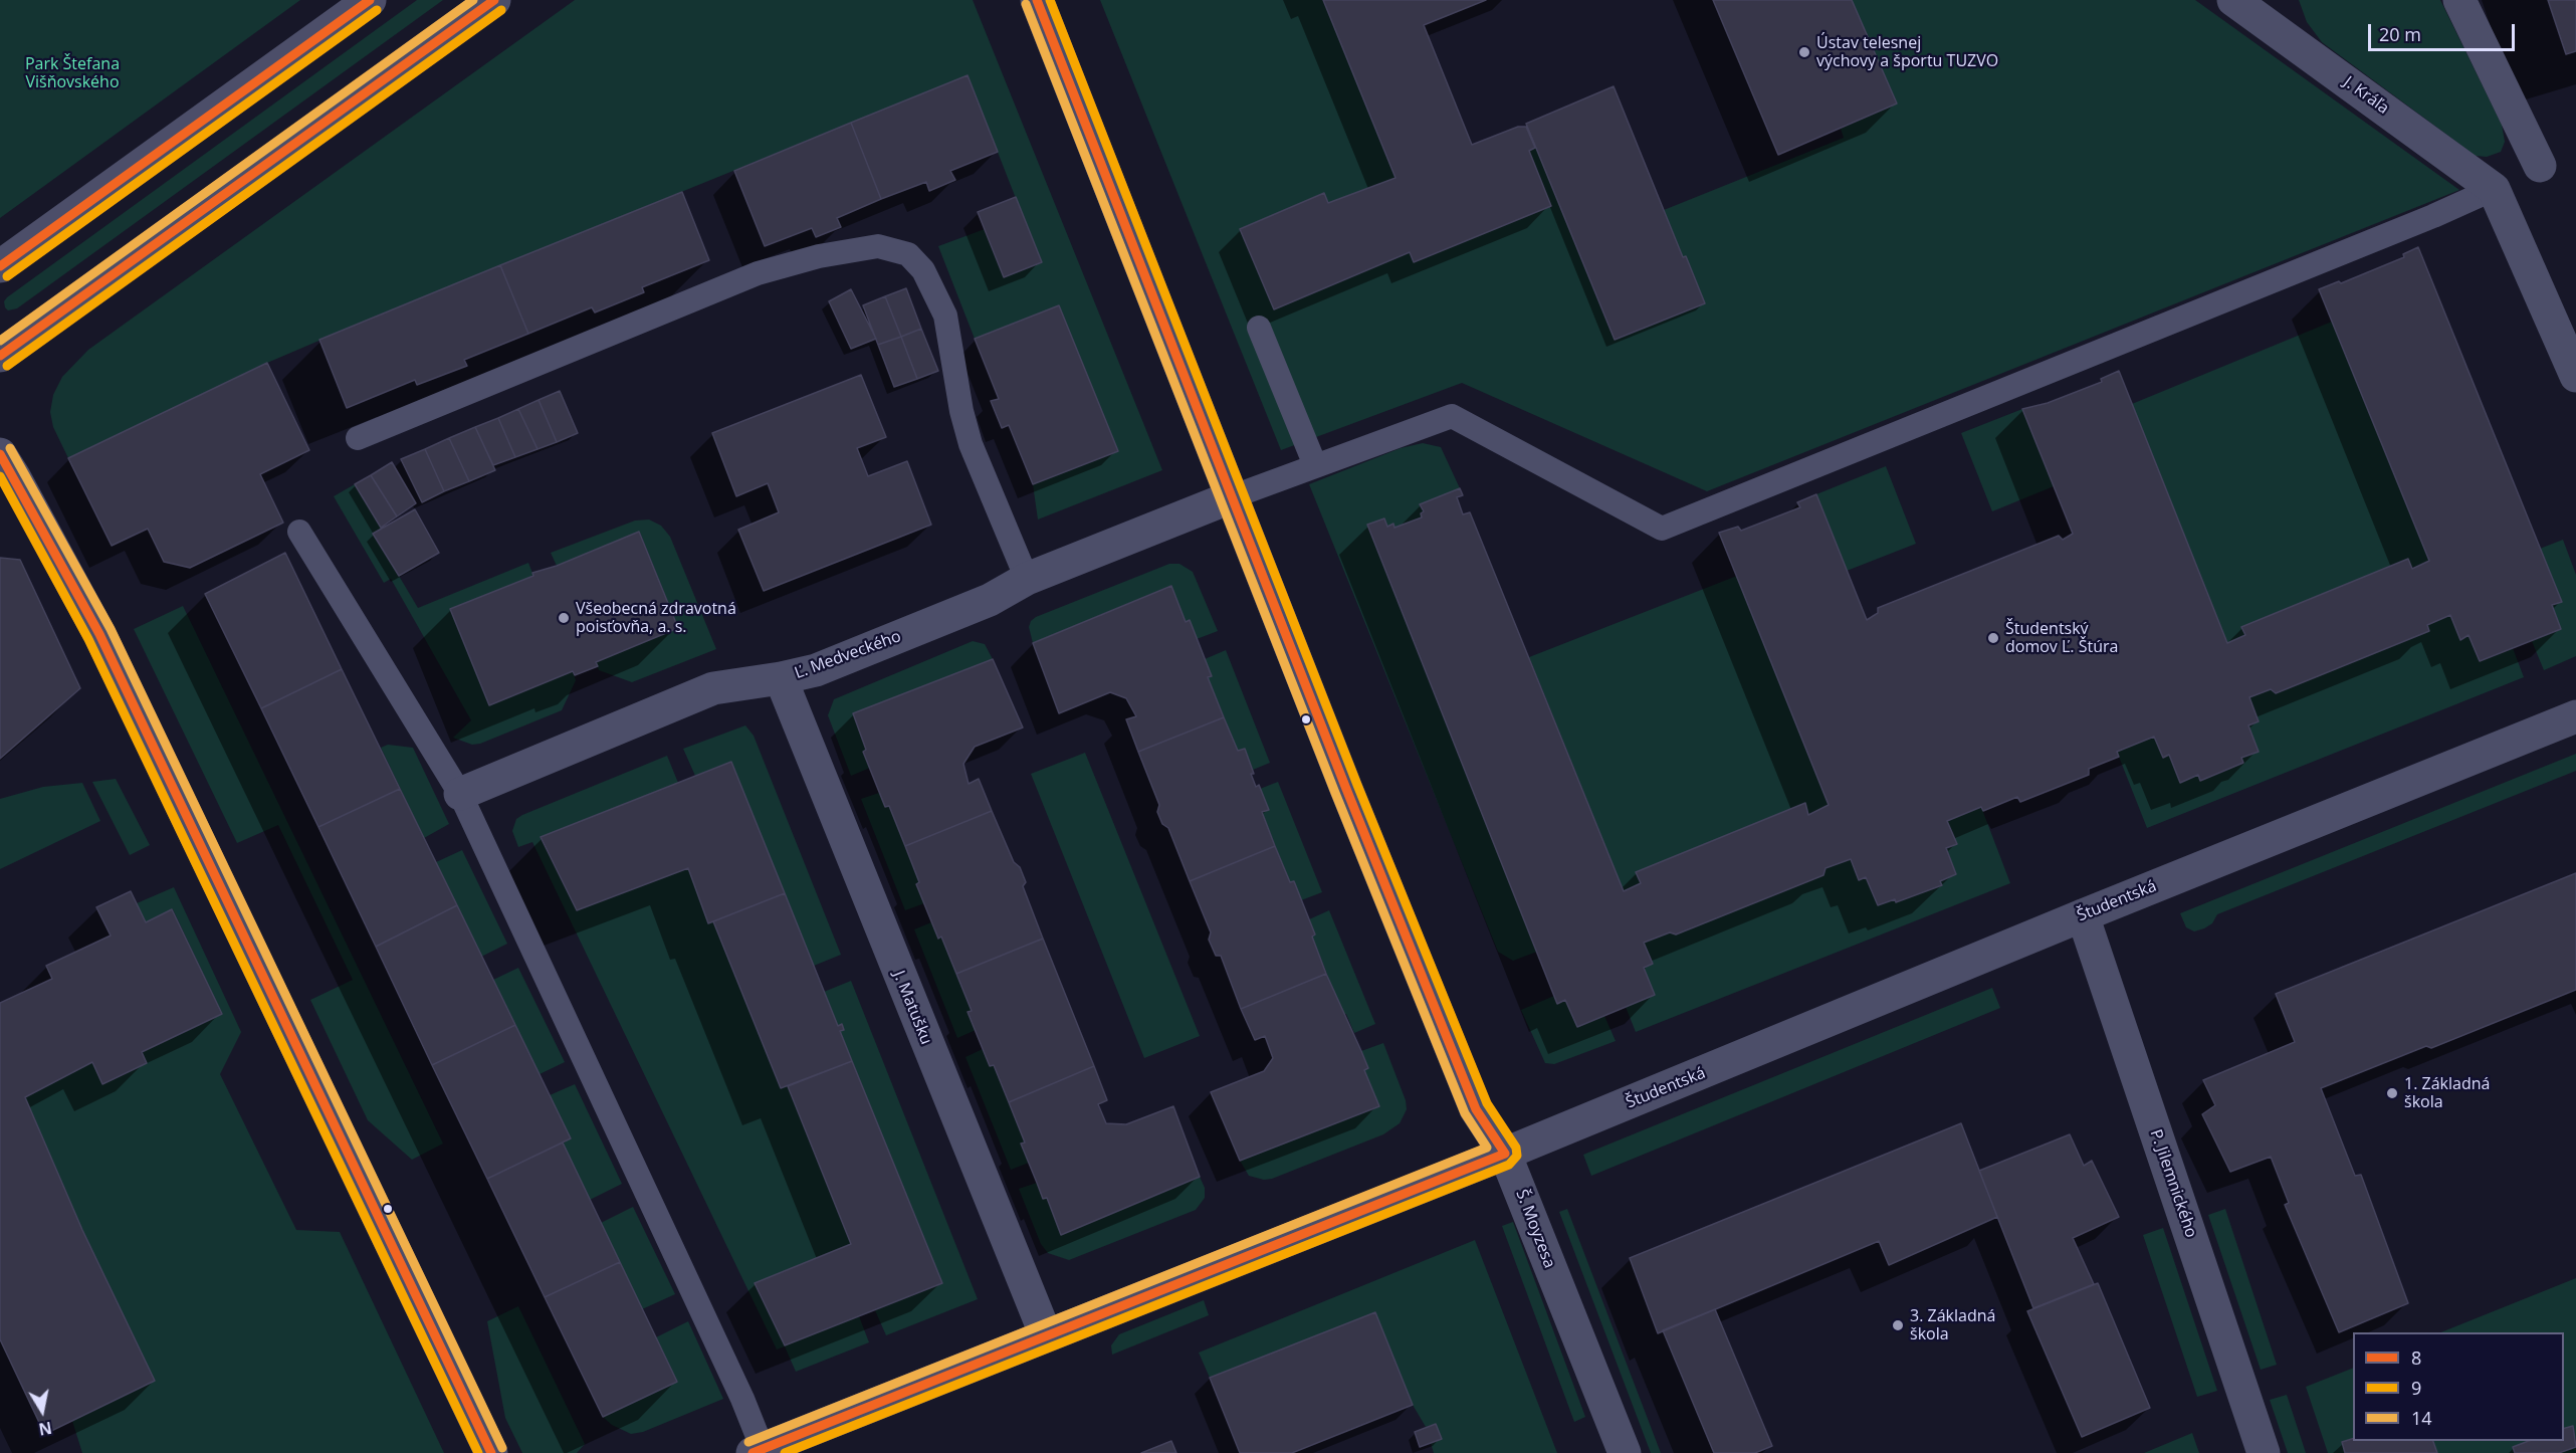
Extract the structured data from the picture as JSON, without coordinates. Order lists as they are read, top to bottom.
{
  "streets": {
    "street": [
      "J. Kráľa",
      "Ľ. Medveckého",
      "Študentská",
      "J. Matušku",
      "P. Jilemnického",
      "Š. Moyzesa"
    ]
  },
  "crossings": [
    ["Ľ. Medveckého", "J. Matušku"],
    ["Ľ. Medveckého", "Š. Moyzesa"],
    ["Študentská", "J. Matušku"],
    ["Študentská", "P. Jilemnického"],
    ["Študentská", "Š. Moyzesa"]
  ],
  "parks": ["Park Štefana Višňovského"],
  "places": [
    "Ústav telesnej výchovy a športu TUZVO",
    "Všeobecná zdravotná poisťovňa, a. s.",
    "Študentský domov Ľ. Štúra",
    "1. Základná škola",
    "3. Základná škola"
  ],
  "lines": ["transit line 8", "transit line 9", "transit line 14"],
  "legend": ["8", "9", "14"],
  "scale_bar": "20 m",
  "north": "bottom"
}
